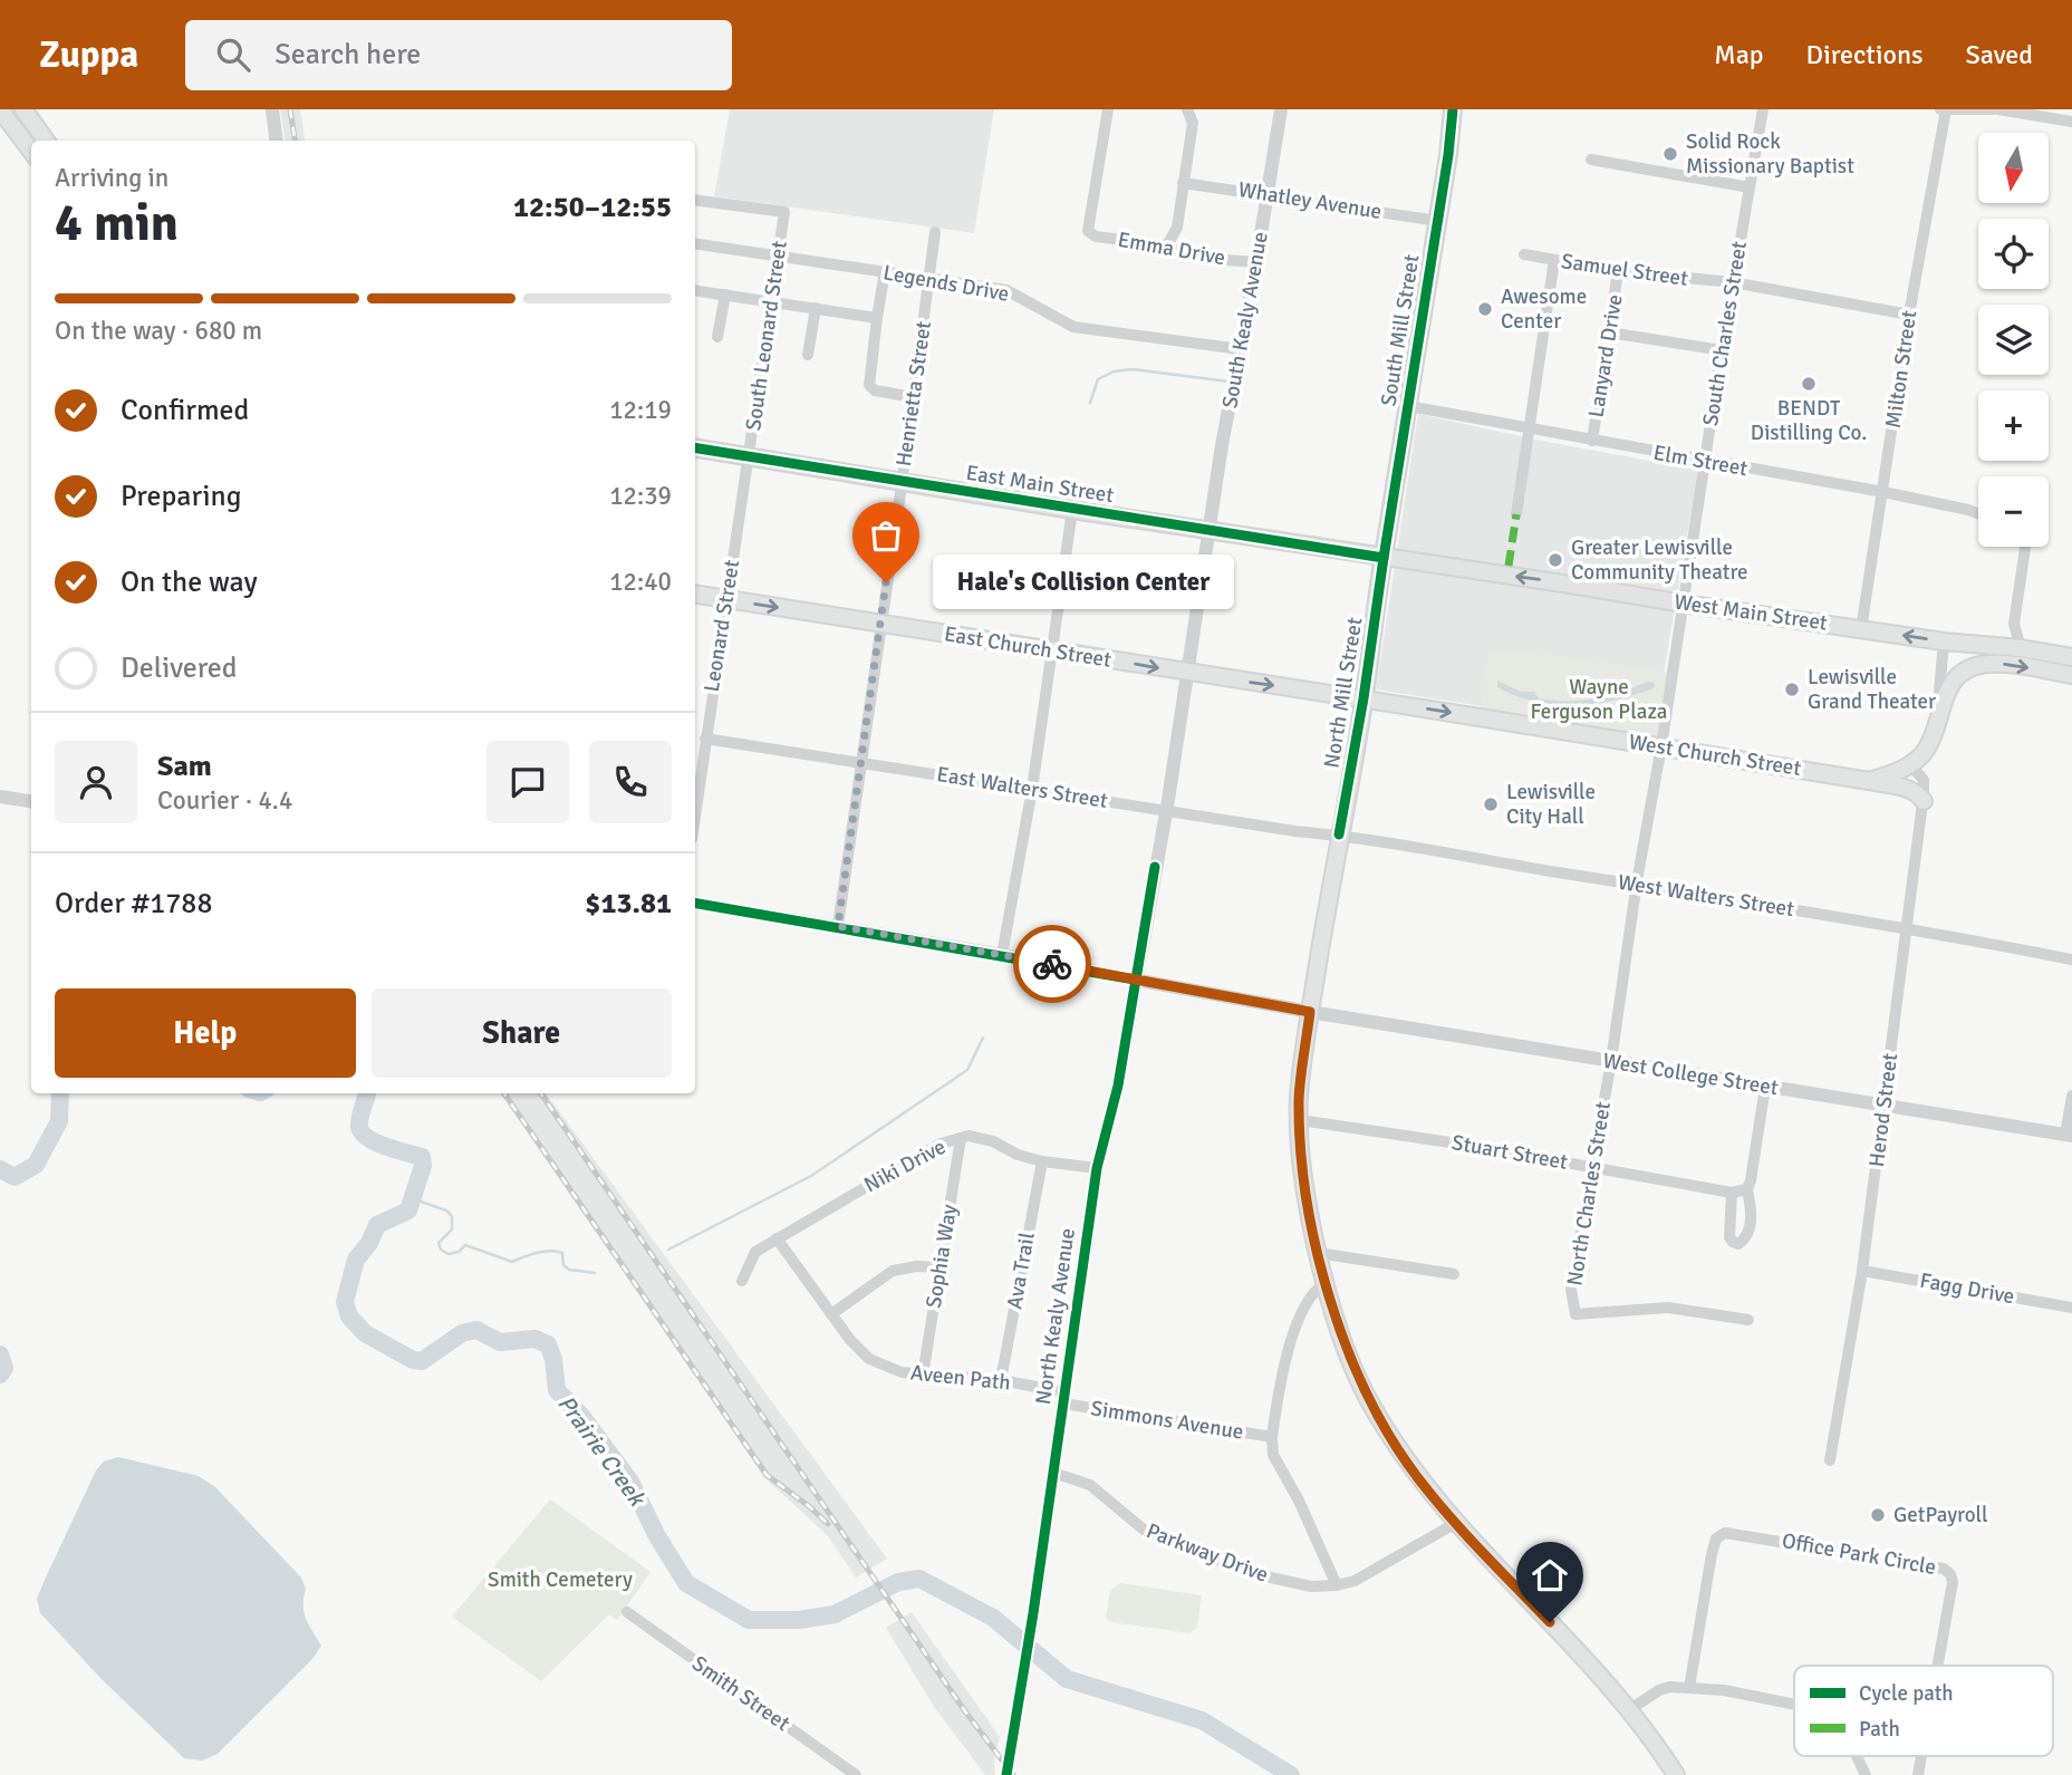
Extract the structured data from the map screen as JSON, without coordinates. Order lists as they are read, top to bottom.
{
  "streets": {
    "main road": [
      "South Mill Street",
      "East Main Street",
      "West Main Street",
      "East Church Street",
      "North Mill Street",
      "West Church Street"
    ],
    "street": [
      "Whatley Avenue",
      "Emma Drive",
      "Samuel Street",
      "Legends Drive",
      "South Kealy Avenue",
      "South Charles Street",
      "South Leonard Street",
      "Lanyard Drive",
      "Milton Street",
      "Henrietta Street",
      "Elm Street",
      "Leonard Street",
      "East Walters Street",
      "West Walters Street",
      "West College Street",
      "Herod Street",
      "Stuart Street",
      "Niki Drive",
      "North Charles Street",
      "Sophia Way",
      "Ava Trail",
      "Fagg Drive",
      "North Kealy Avenue",
      "Aveen Path",
      "Simmons Avenue",
      "Parkway Drive",
      "Office Park Circle",
      "Smith Street"
    ]
  },
  "crossings": [
    ["Whatley Avenue", "South Kealy Avenue"],
    ["Whatley Avenue", "South Mill Street"],
    ["Emma Drive", "South Kealy Avenue"],
    ["Samuel Street", "South Charles Street"],
    ["Samuel Street", "Lanyard Drive"],
    ["Samuel Street", "Milton Street"],
    ["Legends Drive", "South Kealy Avenue"],
    ["Legends Drive", "South Leonard Street"],
    ["Legends Drive", "Henrietta Street"],
    ["South Kealy Avenue", "East Main Street"],
    ["South Kealy Avenue", "North Kealy Avenue"],
    ["South Mill Street", "Elm Street"],
    ["South Mill Street", "East Main Street"],
    ["South Mill Street", "West Main Street"],
    ["South Mill Street", "North Mill Street"],
    ["South Charles Street", "Elm Street"],
    ["South Charles Street", "West Main Street"],
    ["South Charles Street", "North Charles Street"],
    ["South Leonard Street", "East Main Street"],
    ["South Leonard Street", "Leonard Street"],
    ["Lanyard Drive", "Elm Street"],
    ["Milton Street", "Elm Street"],
    ["Milton Street", "West Main Street"],
    ["Henrietta Street", "East Main Street"],
    ["Henrietta Street", "East Church Street"],
    ["Henrietta Street", "East Walters Street"],
    ["Henrietta Street", "West College Street"],
    ["East Main Street", "West Main Street"],
    ["East Main Street", "Leonard Street"],
    ["East Main Street", "North Mill Street"],
    ["East Main Street", "North Kealy Avenue"],
    ["West Main Street", "North Mill Street"],
    ["West Main Street", "North Charles Street"],
    ["Leonard Street", "East Church Street"],
    ["Leonard Street", "East Walters Street"],
    ["East Church Street", "North Mill Street"],
    ["East Church Street", "West Church Street"],
    ["East Church Street", "North Kealy Avenue"],
    ["North Mill Street", "West Church Street"],
    ["North Mill Street", "East Walters Street"],
    ["North Mill Street", "West Walters Street"],
    ["North Mill Street", "West College Street"],
    ["North Mill Street", "Stuart Street"],
    ["North Mill Street", "Parkway Drive"],
    ["West Church Street", "Herod Street"],
    ["West Church Street", "North Charles Street"],
    ["East Walters Street", "West Walters Street"],
    ["East Walters Street", "North Kealy Avenue"],
    ["West Walters Street", "Herod Street"],
    ["West Walters Street", "North Charles Street"],
    ["West College Street", "Herod Street"],
    ["West College Street", "North Charles Street"],
    ["West College Street", "North Kealy Avenue"],
    ["Herod Street", "Fagg Drive"],
    ["Stuart Street", "North Charles Street"],
    ["Niki Drive", "Sophia Way"],
    ["Niki Drive", "Ava Trail"],
    ["Niki Drive", "North Kealy Avenue"],
    ["Niki Drive", "Aveen Path"],
    ["Sophia Way", "Aveen Path"],
    ["Ava Trail", "Aveen Path"],
    ["North Kealy Avenue", "Aveen Path"],
    ["North Kealy Avenue", "Simmons Avenue"],
    ["North Kealy Avenue", "Parkway Drive"],
    ["Aveen Path", "Simmons Avenue"]
  ],
  "one_way": ["West Main Street", "East Church Street", "West Church Street"],
  "water": ["Prairie Creek"],
  "parks": ["Wayne Ferguson Plaza", "Smith Cemetery"],
  "places": [
    "Solid Rock Missionary Baptist",
    "Awesome Center",
    "BENDT Distilling Co.",
    "Greater Lewisville Community Theatre",
    "Hale's Collision Center",
    "Lewisville Grand Theater",
    "Lewisville City Hall",
    "GetPayroll"
  ],
  "legend": ["Cycle path", "Path"],
  "north": "bottom",
  "page": {
    "header": "Zuppa",
    "search": "Search here",
    "nav": ["Map", "Directions", "Saved"],
    "map_buttons": ["+", "−"],
    "heading": ["4 min", "Arriving in", "12:50–12:55"],
    "panel": [
      "Sam",
      "Courier · 4.4",
      "Order #1788",
      "$13.81"
    ],
    "bar": "On the way · 680 m",
    "list": [
      ["Confirmed", "12:19"],
      ["Preparing", "12:39"],
      ["On the way", "12:40"],
      "Delivered"
    ],
    "bubble": "Hale's Collision Center",
    "buttons": ["Help", "Share"]
  }
}
